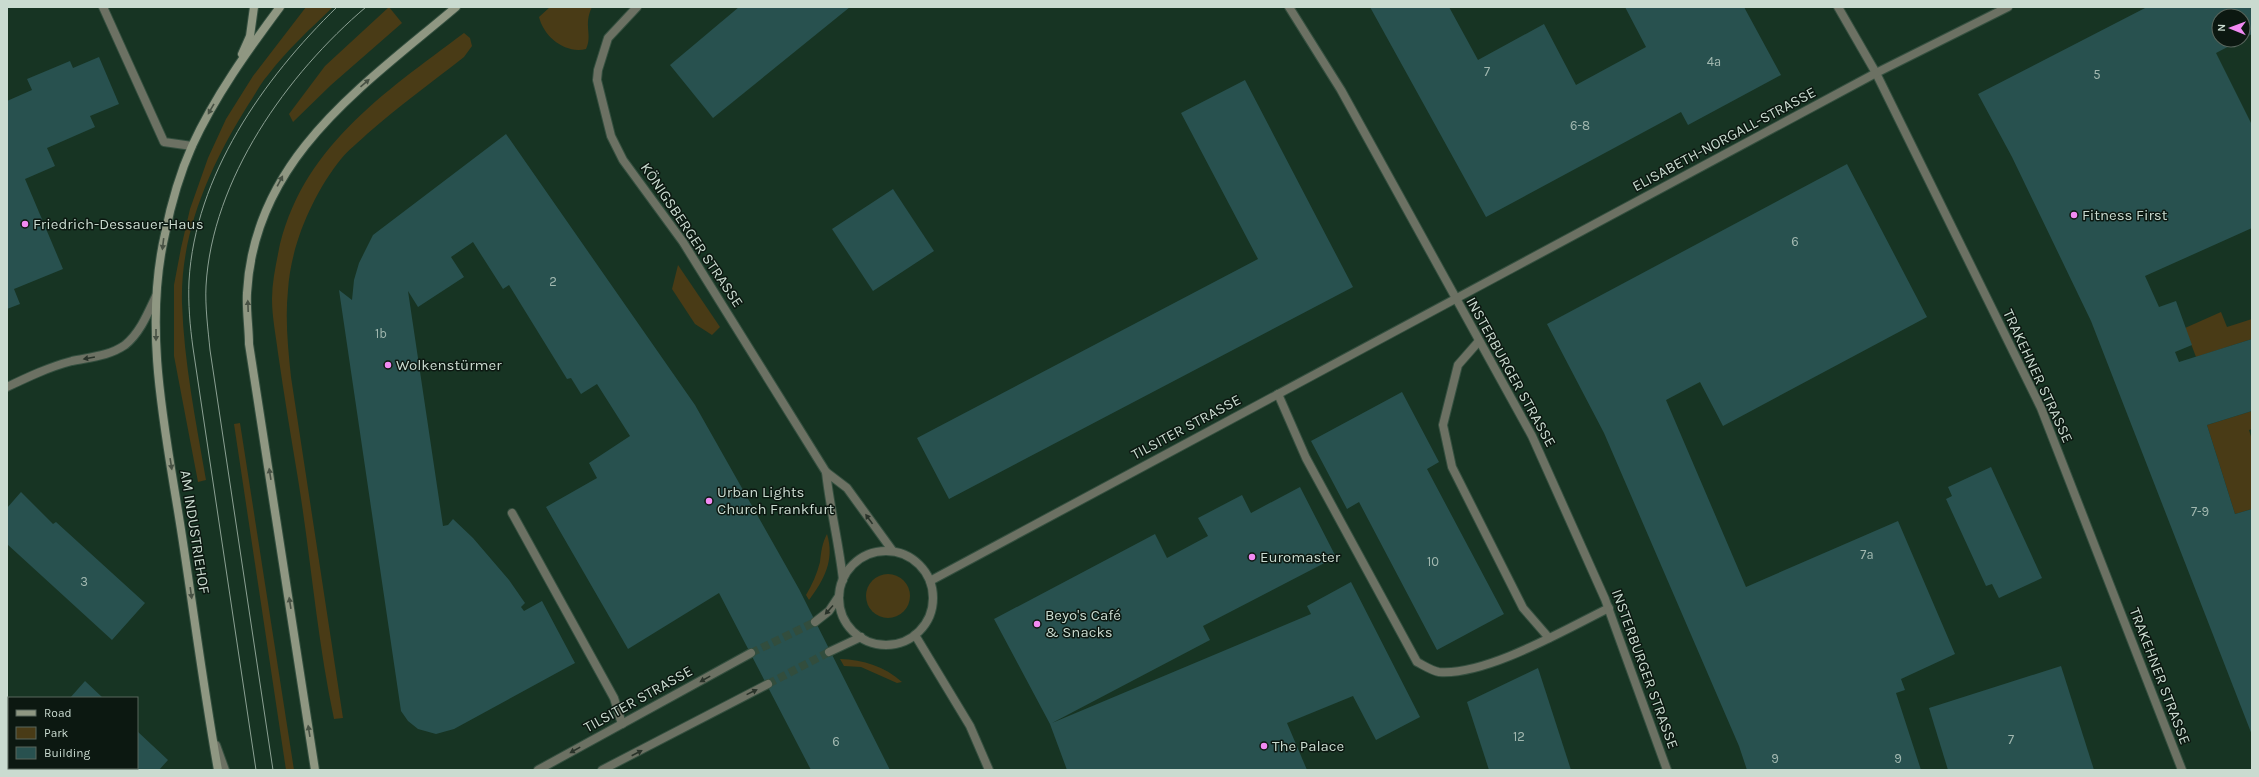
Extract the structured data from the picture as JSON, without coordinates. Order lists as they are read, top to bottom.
{
  "streets": {
    "main road": ["AM INDUSTRIEHOF"],
    "street": [
      "ELISABETH-NORGALL-STRASSE",
      "KÖNIGSBERGER STRASSE",
      "INSTERBURGER STRASSE",
      "TRAKEHNER STRASSE",
      "TILSITER STRASSE"
    ]
  },
  "crossings": [
    ["ELISABETH-NORGALL-STRASSE", "INSTERBURGER STRASSE"],
    ["ELISABETH-NORGALL-STRASSE", "TRAKEHNER STRASSE"],
    ["ELISABETH-NORGALL-STRASSE", "TILSITER STRASSE"],
    ["KÖNIGSBERGER STRASSE", "TILSITER STRASSE"],
    ["INSTERBURGER STRASSE", "TILSITER STRASSE"]
  ],
  "one_way": ["AM INDUSTRIEHOF"],
  "places": [
    "Fitness First",
    "Friedrich-Dessauer-Haus",
    "Wolkenstürmer",
    "Urban Lights Church Frankfurt",
    "Euromaster",
    "Beyo's Café & Snacks",
    "The Palace"
  ],
  "house_numbers": [
    "4a",
    "7",
    "5",
    "6-8",
    "6",
    "2",
    "1b",
    "7-9",
    "7a",
    "10",
    "3",
    "12",
    "7",
    "6",
    "9",
    "9"
  ],
  "legend": ["Road", "Park", "Building"],
  "north": "left"
}
